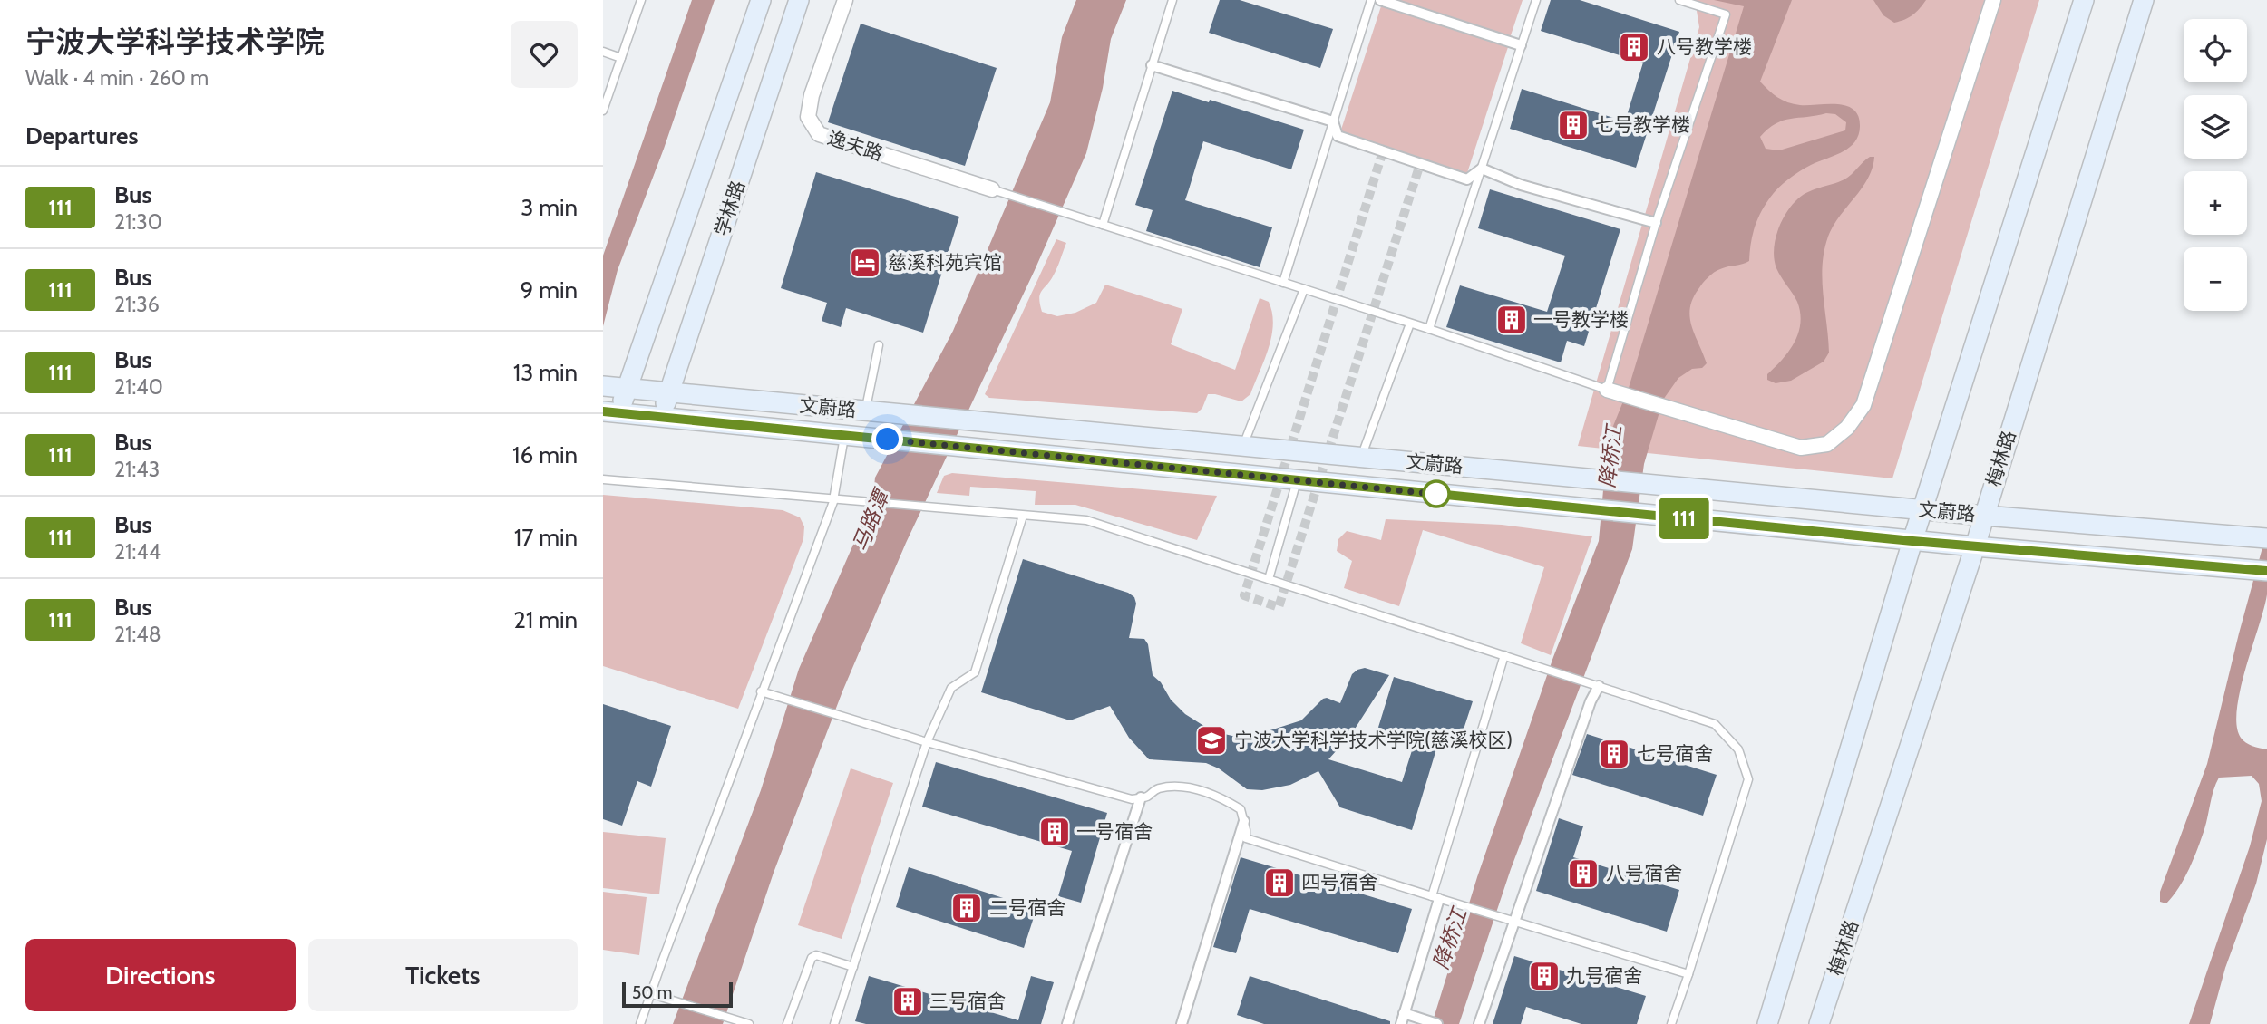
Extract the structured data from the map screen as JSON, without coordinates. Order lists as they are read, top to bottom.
{
  "streets": {
    "main road": ["学林路", "文蔚路", "梅林路"],
    "street": ["逸夫路"]
  },
  "crossings": [
    ["学林路", "文蔚路"],
    ["文蔚路", "梅林路"]
  ],
  "water": ["降桥江", "马路潭"],
  "places": {
    "building": [
      "八号教学楼",
      "七号教学楼",
      "一号教学楼",
      "七号宿舍",
      "一号宿舍",
      "八号宿舍",
      "四号宿舍",
      "二号宿舍",
      "九号宿舍",
      "三号宿舍"
    ],
    "hotel": ["慈溪科苑宾馆"],
    "school or university": ["宁波大学科学技术学院(慈溪校区)"]
  },
  "lines": ["bus line 111"],
  "scale_bar": "50 m",
  "page": {
    "heading": [
      ["宁波大学科学技术学院", "Walk · 4 min · 260 m"],
      "Departures"
    ],
    "on_map": "111",
    "map_buttons": ["+", "−"],
    "list": [
      {
        "mark": "111",
        "name": "Bus",
        "note": "21:30",
        "value": "3 min"
      },
      {
        "mark": "111",
        "name": "Bus",
        "note": "21:36",
        "value": "9 min"
      },
      {
        "mark": "111",
        "name": "Bus",
        "note": "21:40",
        "value": "13 min"
      },
      {
        "mark": "111",
        "name": "Bus",
        "note": "21:43",
        "value": "16 min"
      },
      {
        "mark": "111",
        "name": "Bus",
        "note": "21:44",
        "value": "17 min"
      },
      {
        "mark": "111",
        "name": "Bus",
        "note": "21:48",
        "value": "21 min"
      }
    ],
    "buttons": ["Directions", "Tickets"],
    "scale": "50 m"
  }
}
